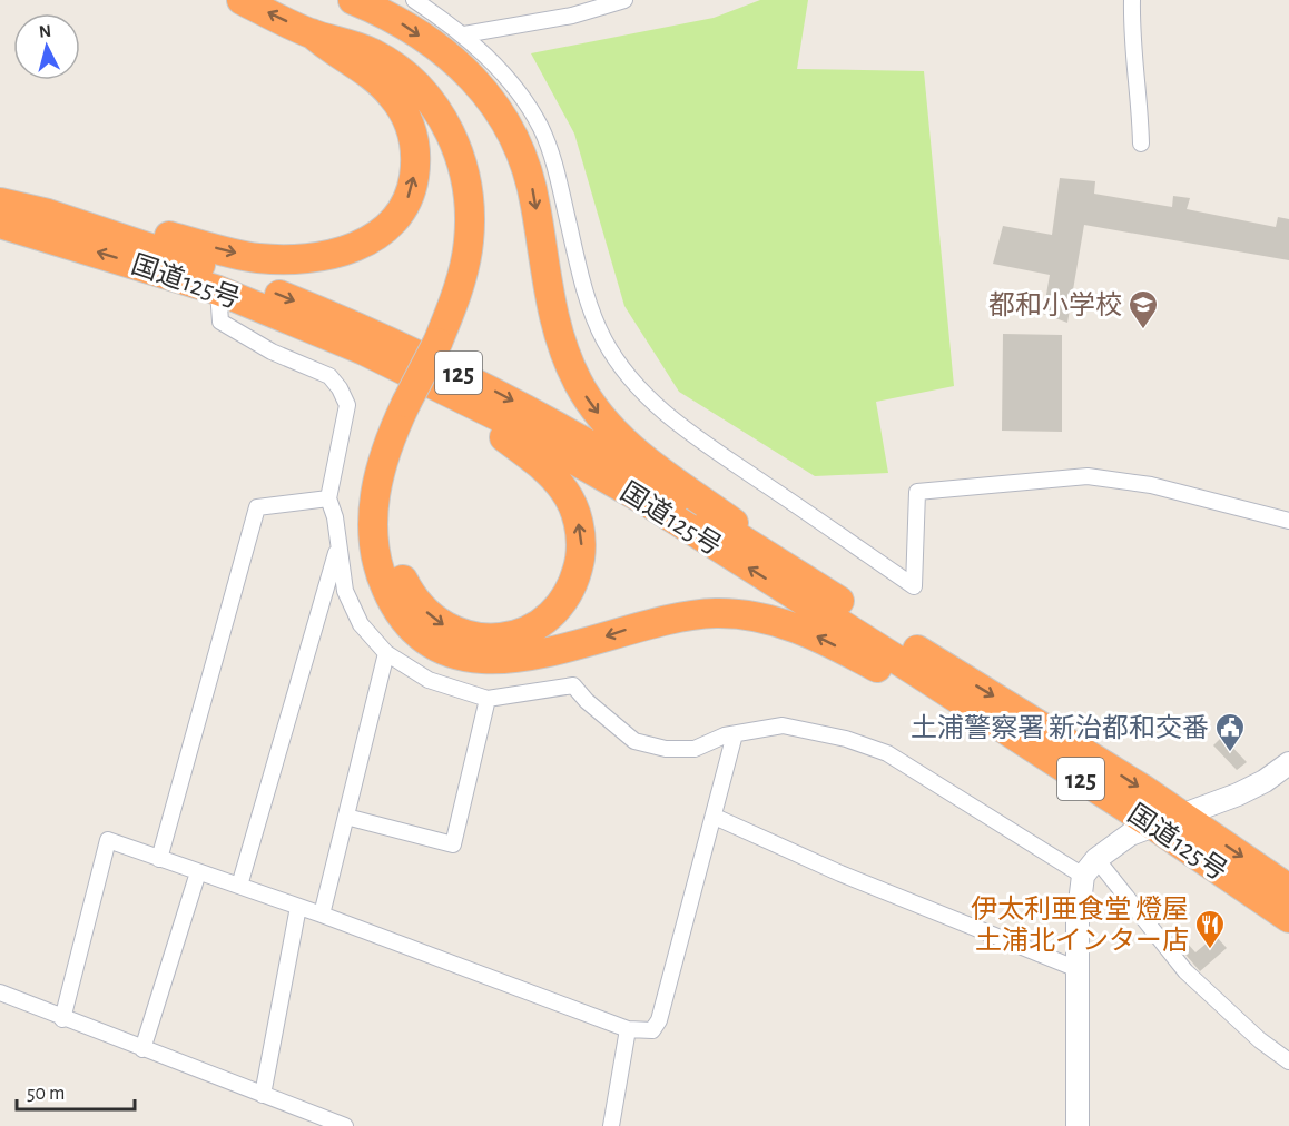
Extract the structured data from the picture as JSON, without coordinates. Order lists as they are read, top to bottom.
{
  "streets": {
    "highway": ["国道125号", "125"]
  },
  "places": {
    "school or university": ["都和小学校"],
    "public building": ["土浦警察署 新治都和交番"],
    "restaurant": ["伊太利亜食堂 燈屋 土浦北インター店"]
  },
  "scale_bar": "50 m",
  "north": "top"
}
